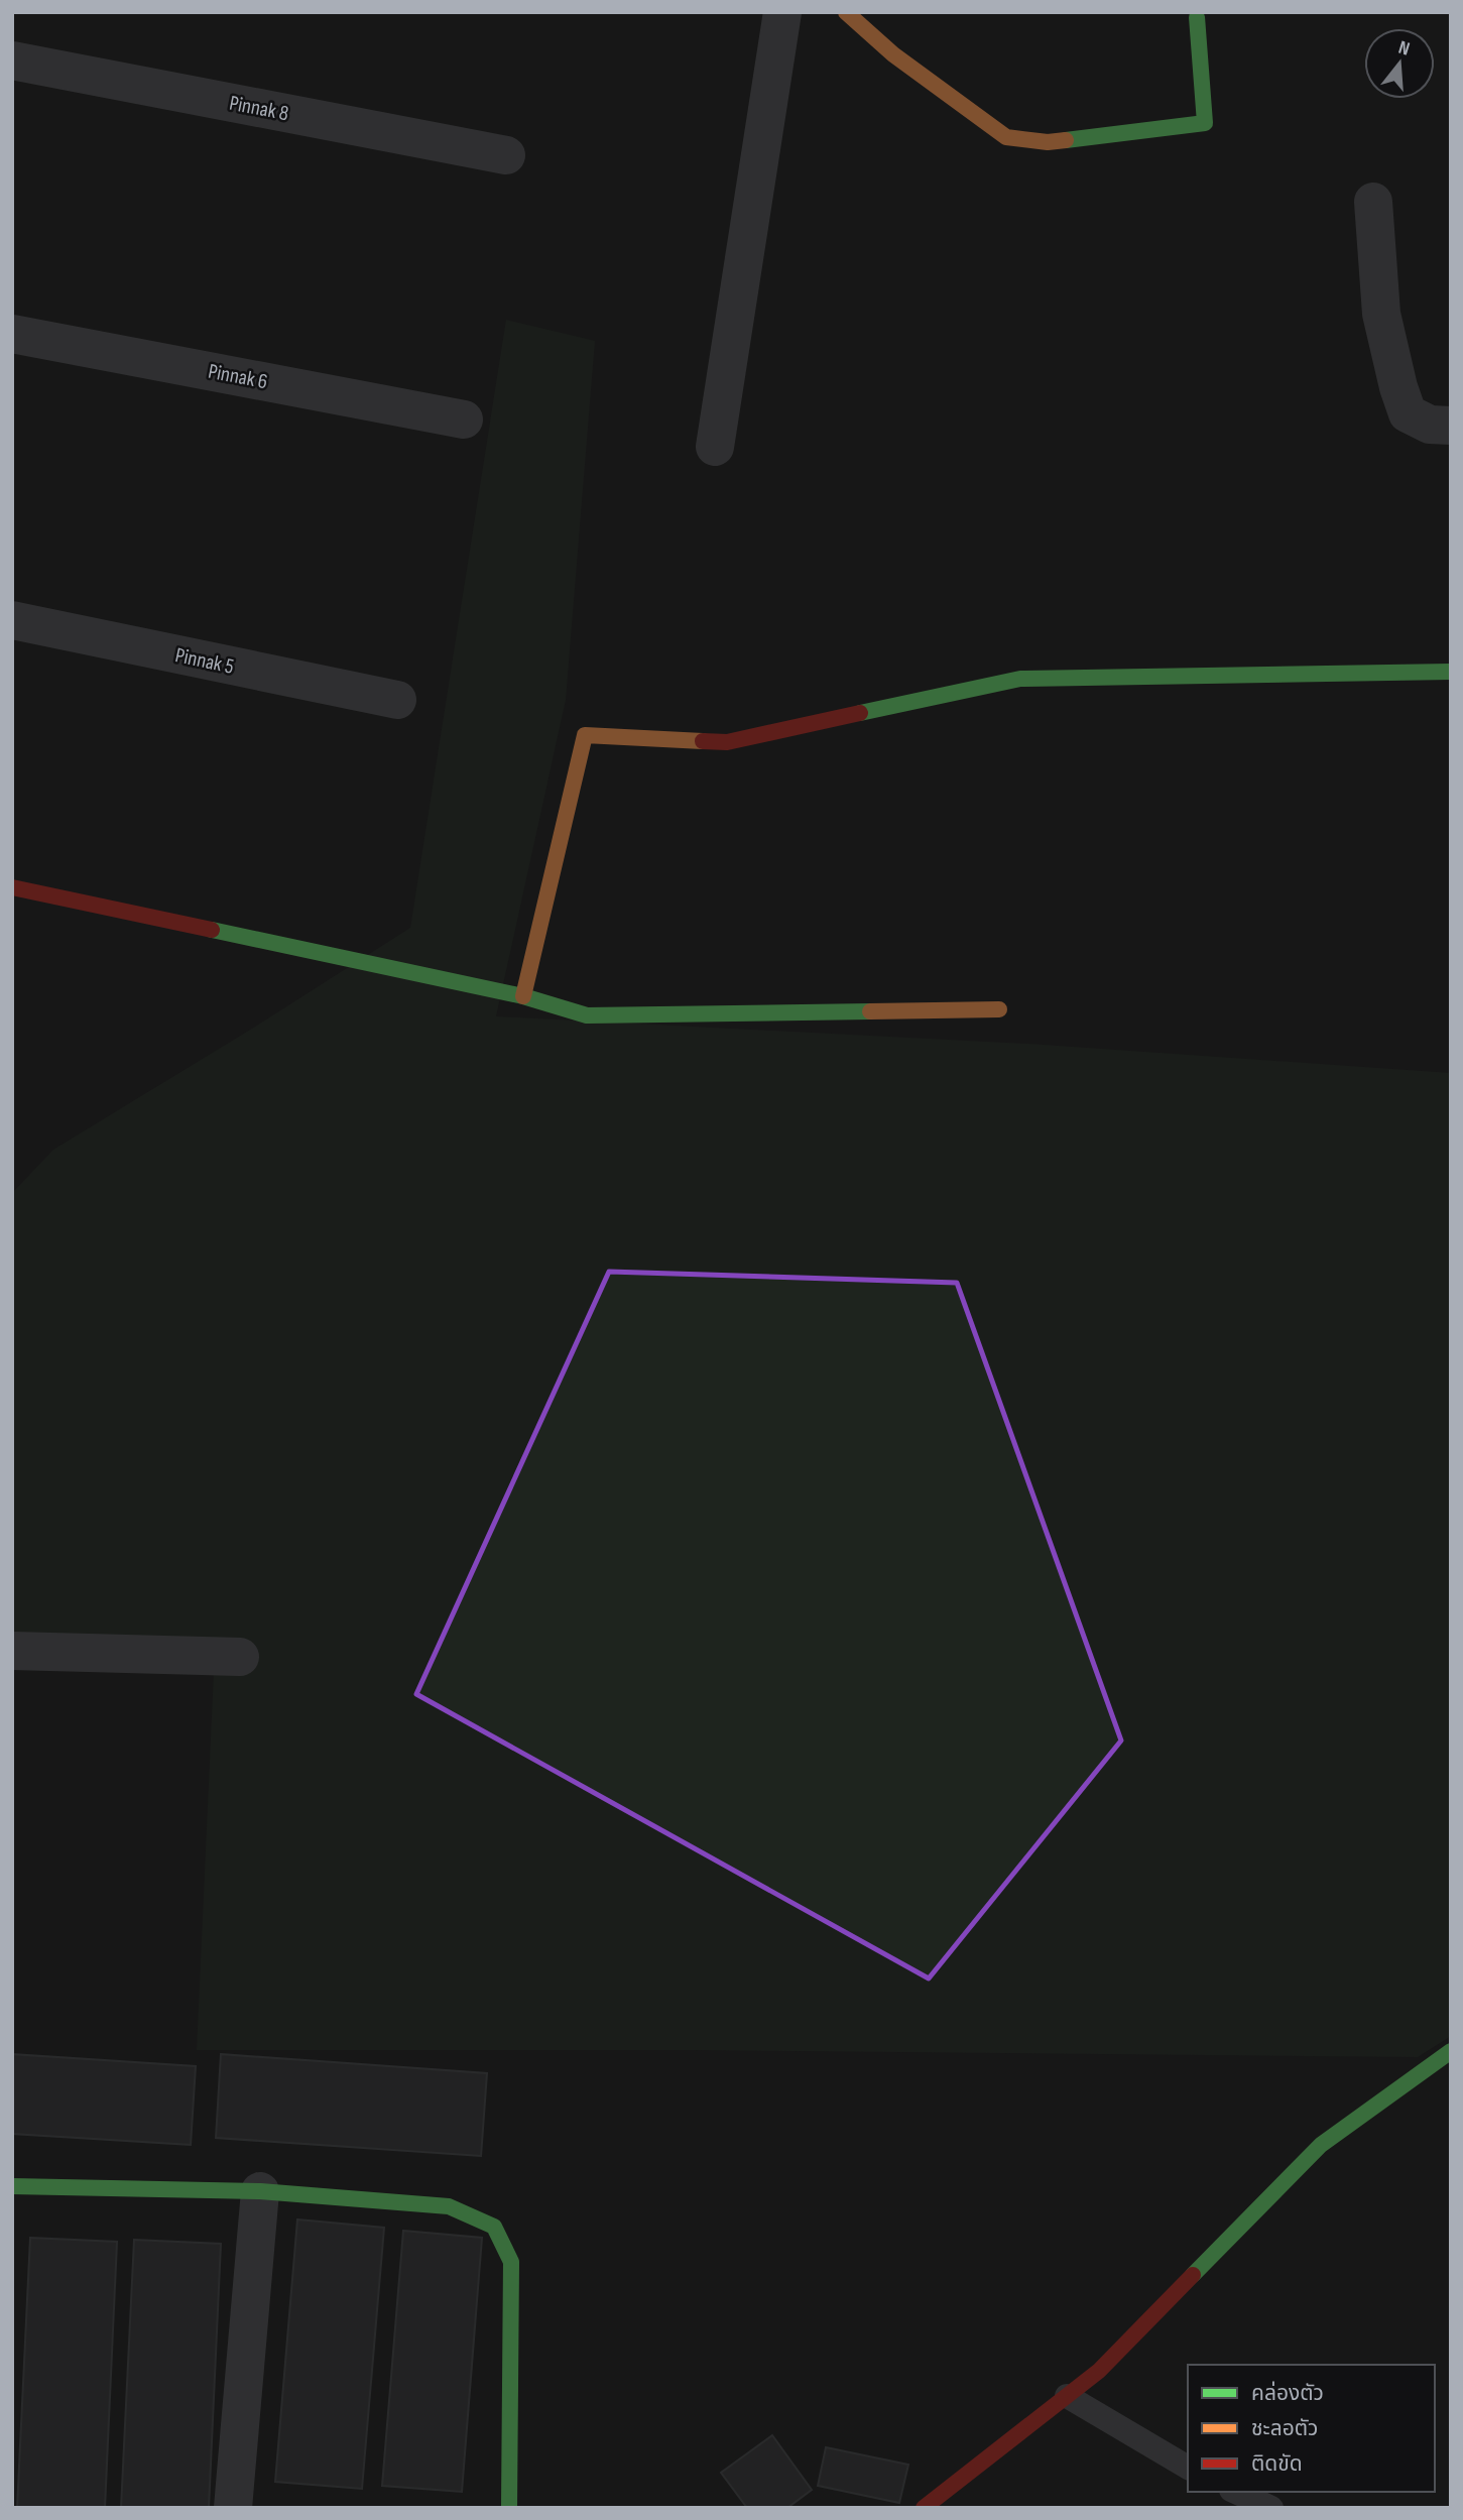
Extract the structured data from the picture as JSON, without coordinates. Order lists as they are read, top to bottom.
{
  "streets": {
    "street": ["Pinnak 8", "Pinnak 6", "Pinnak 5"]
  },
  "legend": ["คล่องตัว", "ชะลอตัว", "ติดขัด"],
  "north": "top"
}
